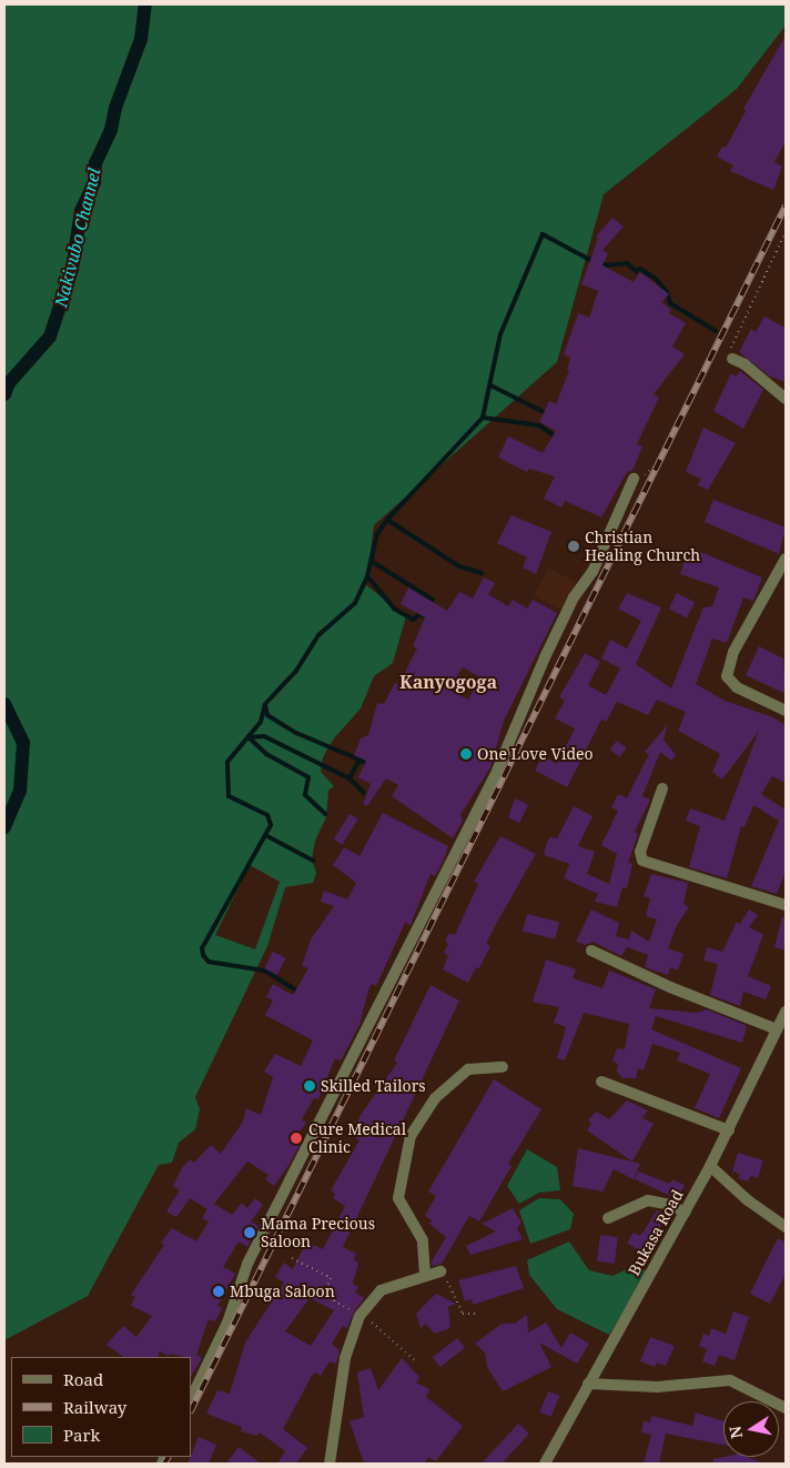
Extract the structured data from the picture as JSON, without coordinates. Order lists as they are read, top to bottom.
{
  "streets": {
    "street": ["Bukasa Road"]
  },
  "districts": ["Kanyogoga"],
  "water": ["Nakivubo Channel"],
  "places": [
    "Christian Healing Church",
    "One Love Video",
    "Skilled Tailors",
    "Cure Medical Clinic",
    "Mama Precious Saloon",
    "Mbuga Saloon"
  ],
  "legend": ["Road", "Railway", "Park"],
  "north": "left"
}
